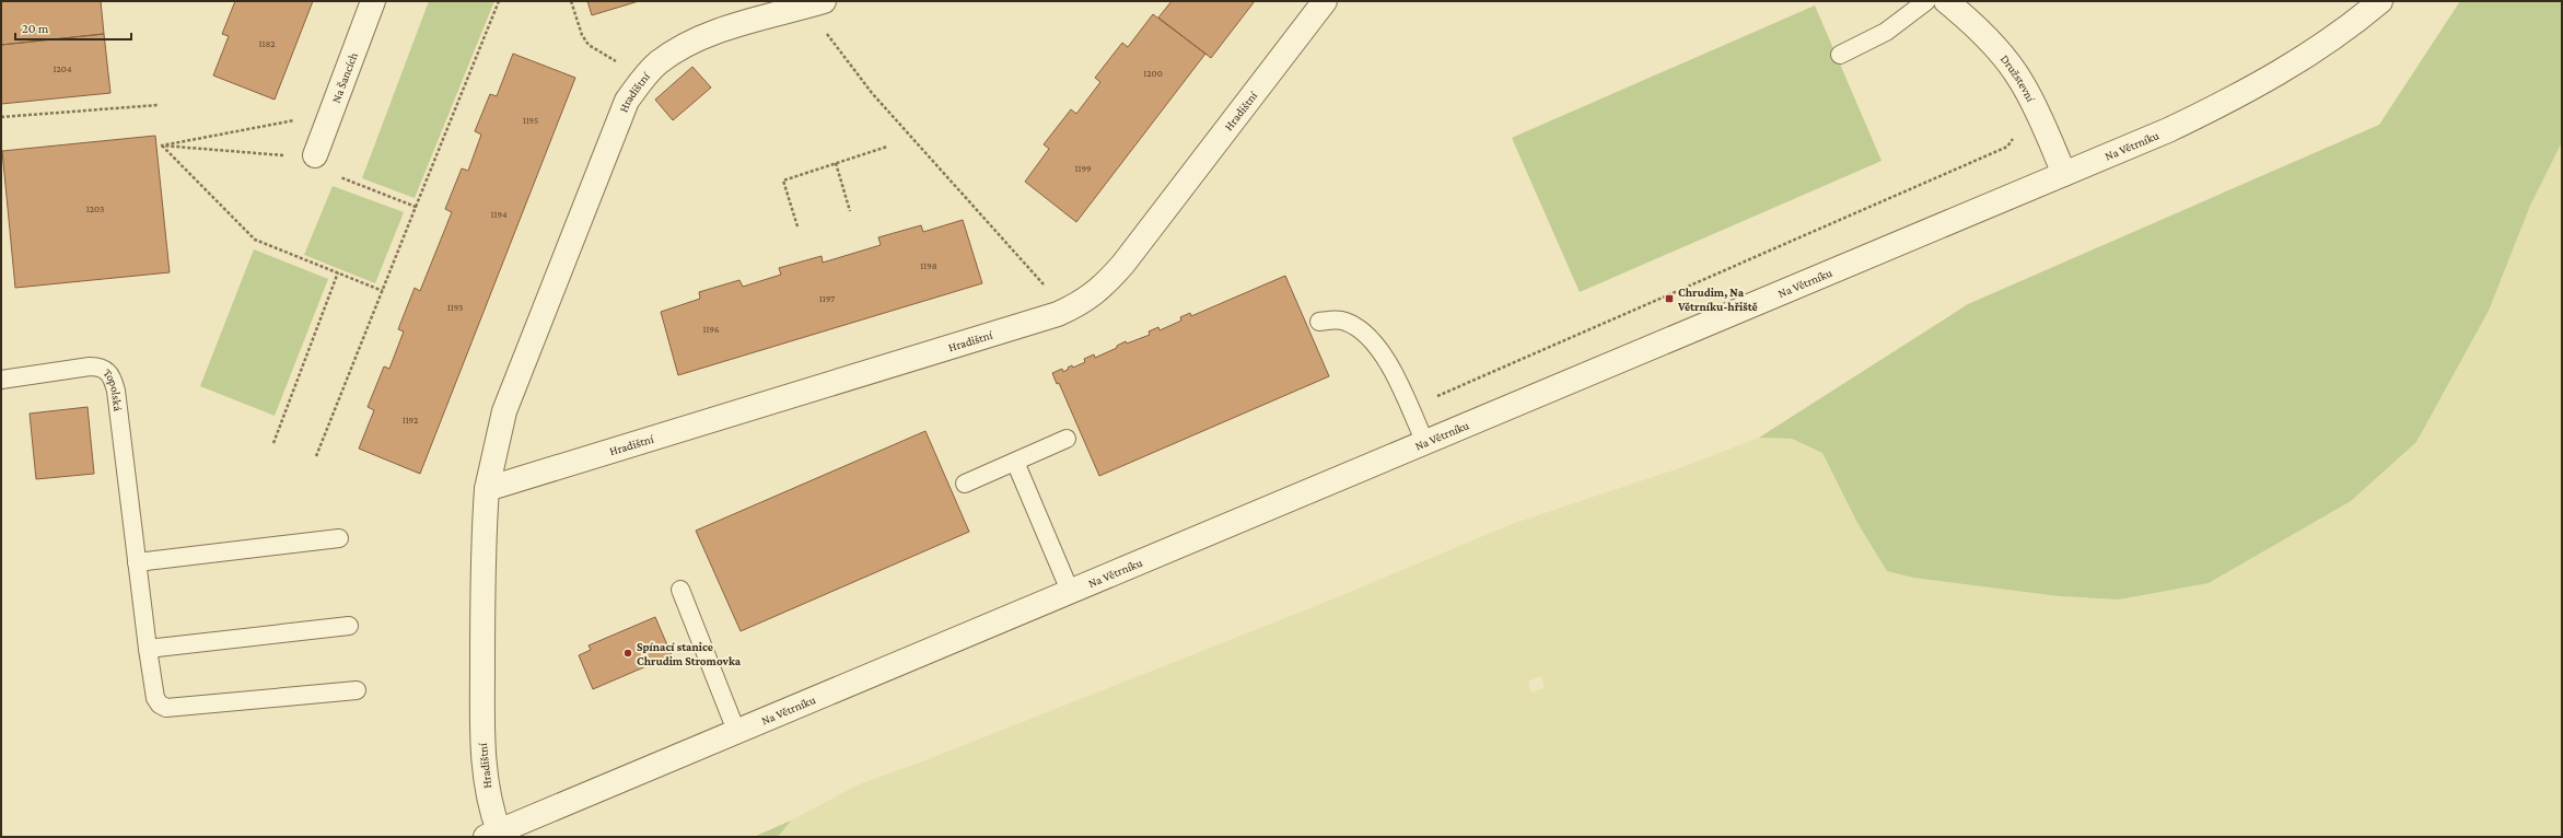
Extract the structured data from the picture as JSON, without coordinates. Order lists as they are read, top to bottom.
{
  "streets": {
    "street": [
      "Na Šancích",
      "Družstevní",
      "Hradištní",
      "Na Větrníku"
    ],
    "lane": ["Topolská"]
  },
  "crossings": [
    ["Družstevní", "Na Větrníku"],
    ["Hradištní", "Na Větrníku"]
  ],
  "places": {
    "transit": ["Chrudim, Na Větrníku-hřiště"],
    "other": ["Spínací stanice Chrudim Stromovka"]
  },
  "house_numbers": [
    "1182",
    "1204",
    "1200",
    "1195",
    "1199",
    "1203",
    "1194",
    "1198",
    "1197",
    "1193",
    "1196",
    "1192"
  ],
  "scale_bar": "20 m"
}
